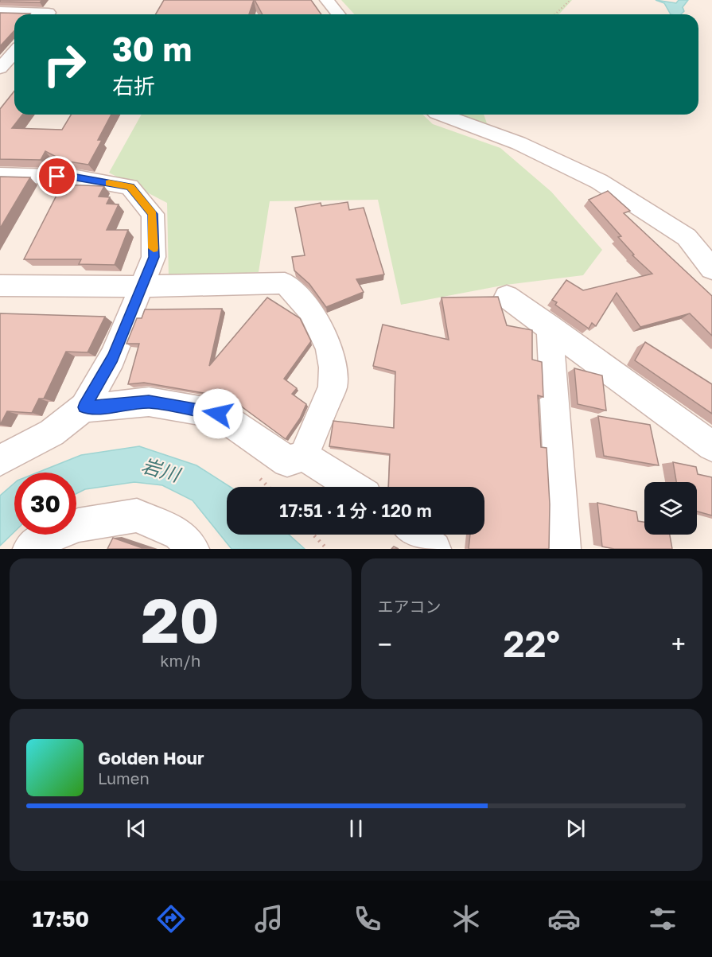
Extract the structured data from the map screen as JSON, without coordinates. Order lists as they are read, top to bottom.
{
  "water": ["岩川"],
  "page": {
    "turn": ["30 m", "右折"],
    "limit": "30",
    "trip": "17:51 · 1 分 · 120 m",
    "tile": [
      ["20", "km/h"],
      "エアコン"
    ],
    "heat": ["−", "22°", "+"],
    "song": ["Golden Hour", "Lumen"],
    "tabs": "17:50"
  }
}
